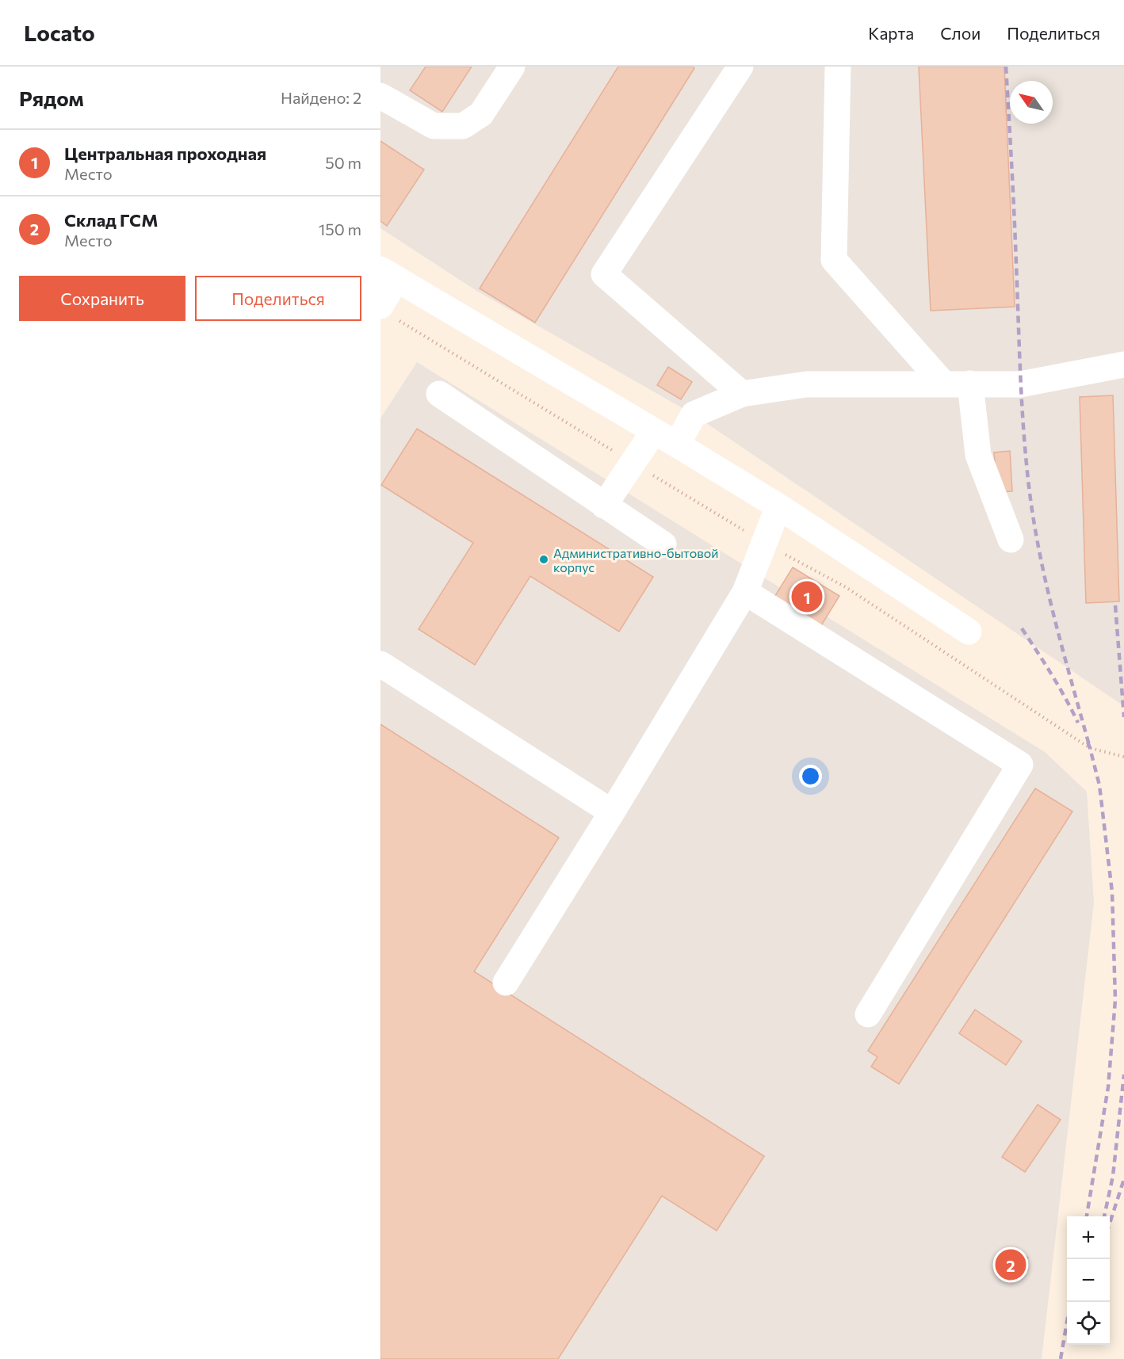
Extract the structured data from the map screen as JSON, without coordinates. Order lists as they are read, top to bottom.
{
  "places": ["Административно-бытовой корпус"],
  "north": "top left",
  "page": {
    "header": "Locato",
    "nav": ["Карта", "Слои", "Поделиться"],
    "heading": ["Рядом", "Найдено: 2"],
    "list": [
      {
        "mark": "1",
        "name": "Центральная проходная",
        "note": "Место",
        "value": "50 m"
      },
      {
        "mark": "2",
        "name": "Склад ГСМ",
        "note": "Место",
        "value": "150 m"
      }
    ],
    "buttons": ["Сохранить", "Поделиться"],
    "pins": ["1", "2"],
    "map_buttons": ["+", "−"]
  }
}
